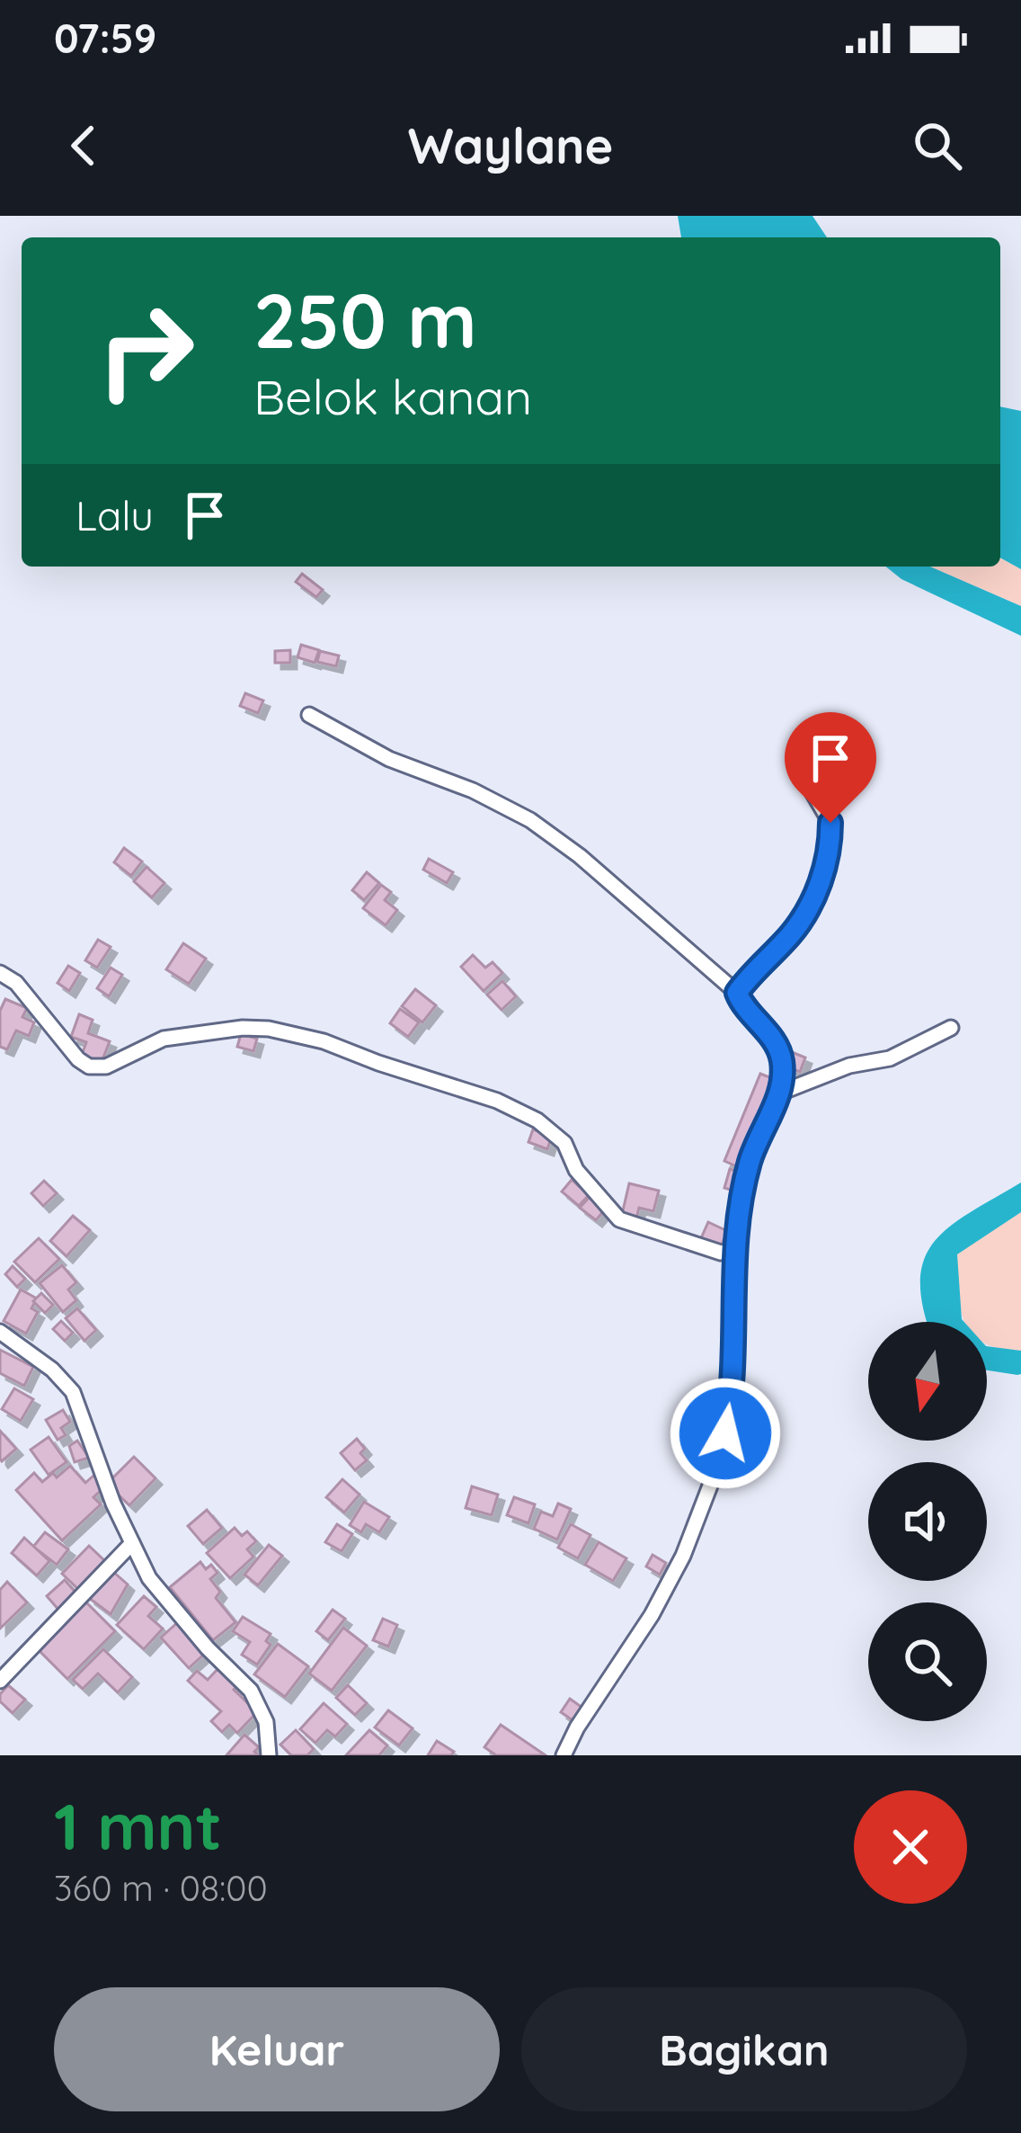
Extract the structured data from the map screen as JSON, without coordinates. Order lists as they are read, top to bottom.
{
  "north": "bottom",
  "page": {
    "status": "07:59",
    "header": "Waylane",
    "turn": ["250 m", "Belok kanan"],
    "then": "Lalu",
    "heading": ["1 mnt", "360 m · 08:00"],
    "buttons": ["Keluar", "Bagikan"]
  }
}
